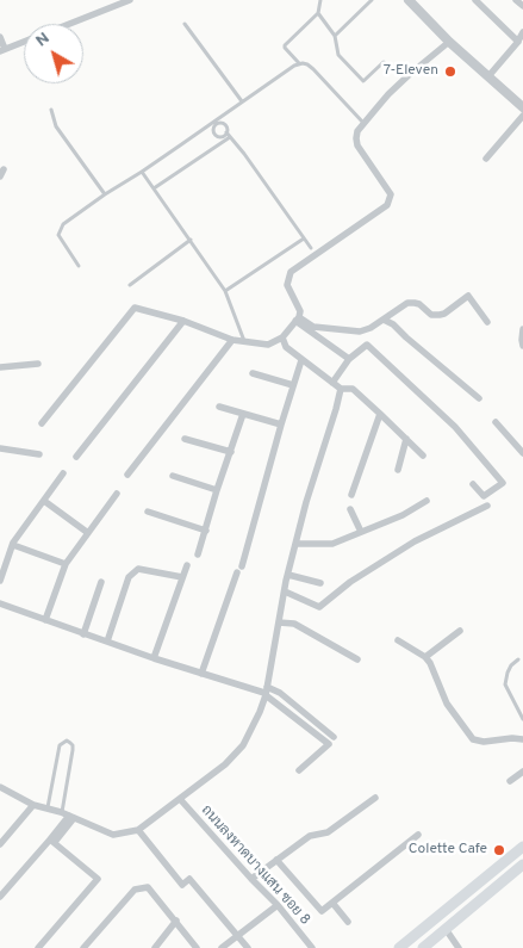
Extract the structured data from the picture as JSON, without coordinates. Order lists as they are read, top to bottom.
{
  "streets": {
    "street": ["ถนนลงหาดบางแสน ซอย 8"]
  },
  "places": ["7-Eleven", "Colette Cafe"],
  "north": "top left"
}
